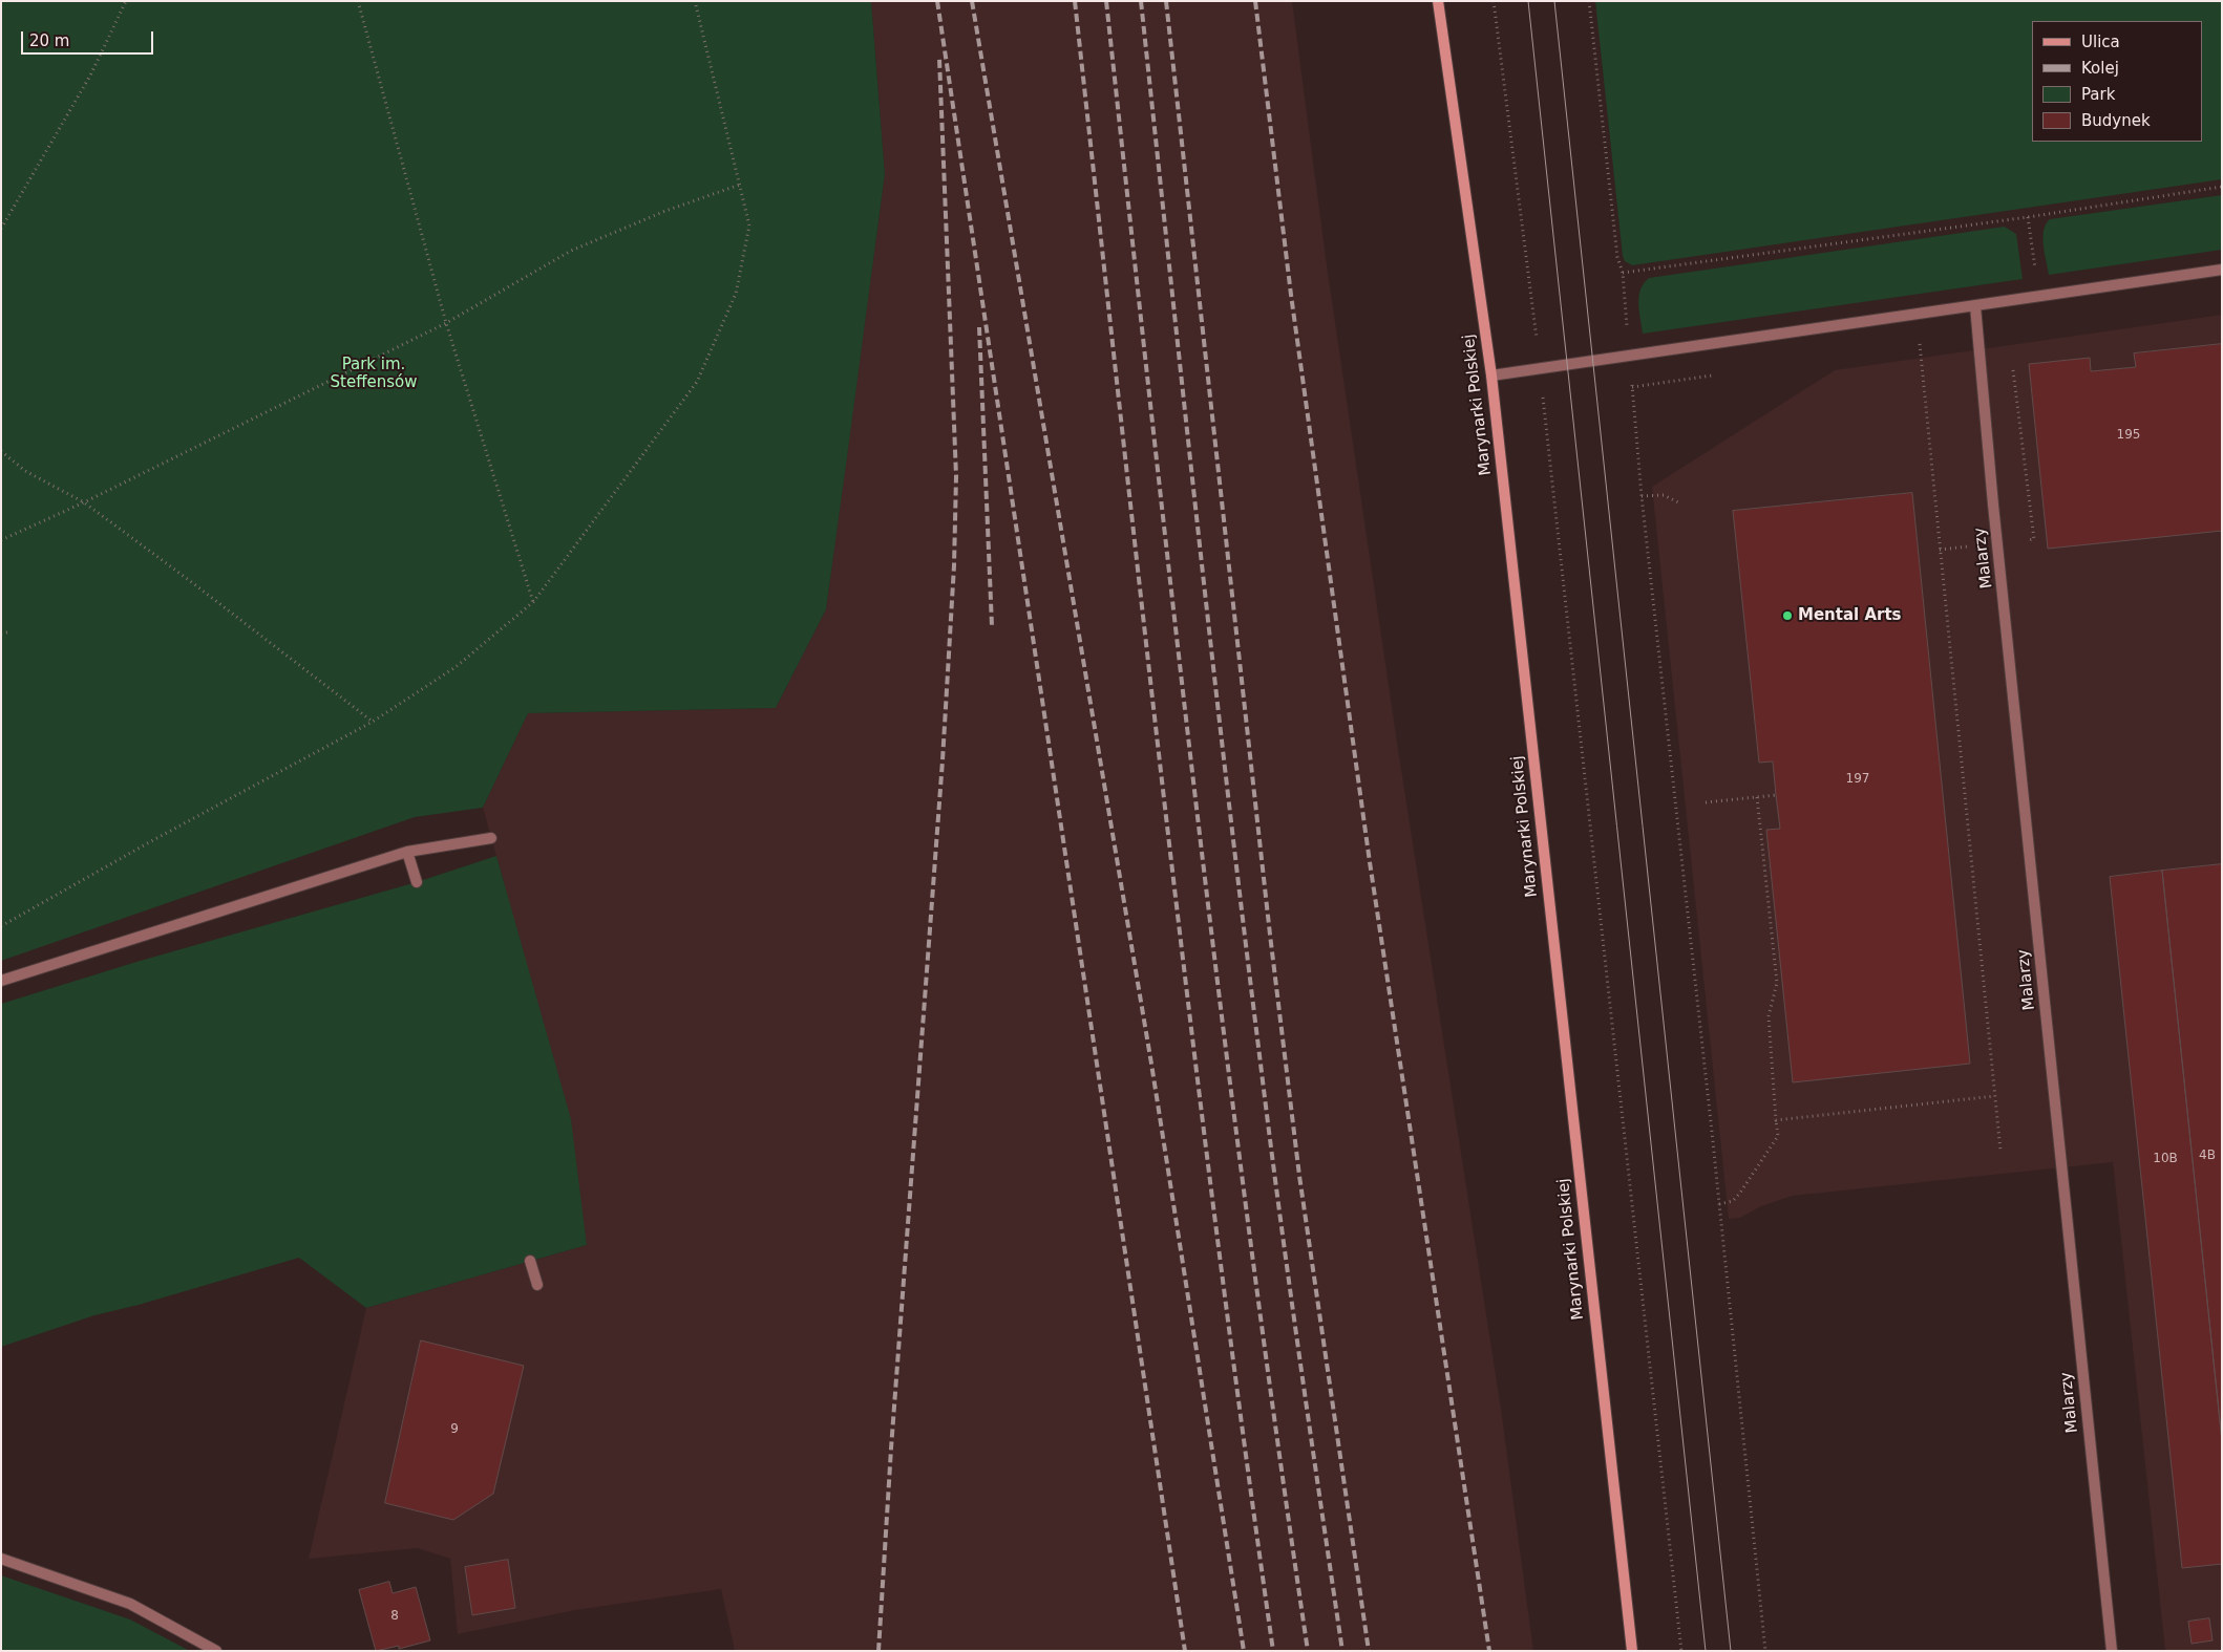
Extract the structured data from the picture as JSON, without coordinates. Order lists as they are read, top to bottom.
{
  "streets": {
    "main road": ["Marynarki Polskiej"],
    "street": ["Malarzy"]
  },
  "parks": ["Park im. Steffensów"],
  "places": ["Mental Arts"],
  "house_numbers": [
    "195",
    "197",
    "4B",
    "10B",
    "9",
    "8"
  ],
  "legend": [
    "Ulica",
    "Kolej",
    "Park",
    "Budynek"
  ],
  "scale_bar": "20 m"
}
